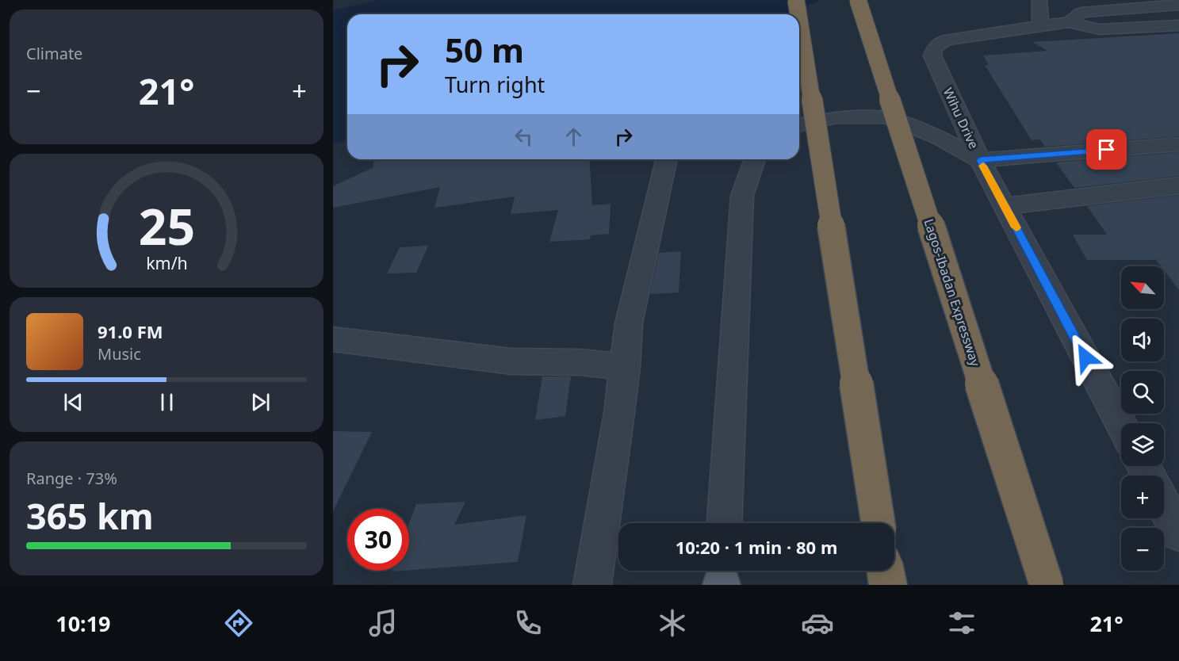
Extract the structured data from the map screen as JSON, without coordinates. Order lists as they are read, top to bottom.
{
  "streets": {
    "highway": ["Lagos-Ibadan Expressway"],
    "street": ["Wihu Drive"]
  },
  "north": "top left",
  "page": {
    "tile": [
      "Climate",
      ["Range · 73%", "365 km"]
    ],
    "turn": ["50 m", "Turn right"],
    "heat": ["−", "21°", "+"],
    "map_buttons": ["+", "−"],
    "song": ["91.0 FM", "Music"],
    "limit": "30",
    "trip": "10:20 · 1 min · 80 m",
    "tabs": ["10:19", "21°"],
    "gauge": ["25", "km/h"]
  }
}
